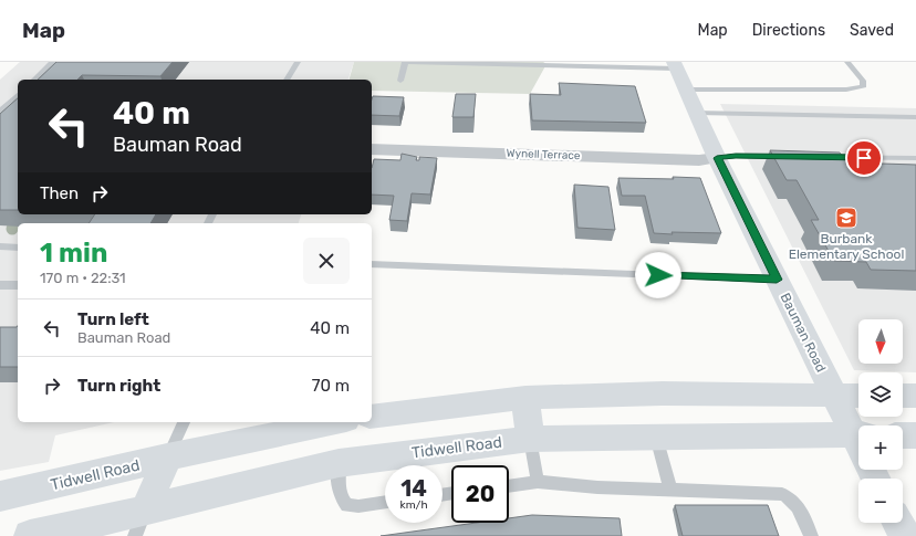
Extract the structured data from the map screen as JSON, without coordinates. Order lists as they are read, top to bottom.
{
  "streets": {
    "main road": ["Bauman Road", "Tidwell Road"],
    "street": ["Wynell Terrace"]
  },
  "crossings": [
    ["Wynell Terrace", "Bauman Road"]
  ],
  "places": {
    "school or university": ["Burbank Elementary School"]
  },
  "north": "bottom",
  "page": {
    "header": "Map",
    "nav": ["Map", "Directions", "Saved"],
    "turn": ["40 m", "Bauman Road"],
    "then": "Then",
    "heading": ["1 min", "170 m · 22:31"],
    "list": [
      {
        "name": "Turn left",
        "note": "Bauman Road",
        "value": "40 m"
      },
      {
        "name": "Turn right",
        "value": "70 m"
      }
    ],
    "map_buttons": ["+", "−"],
    "speed": "14 km/h",
    "limit": "20"
  }
}
